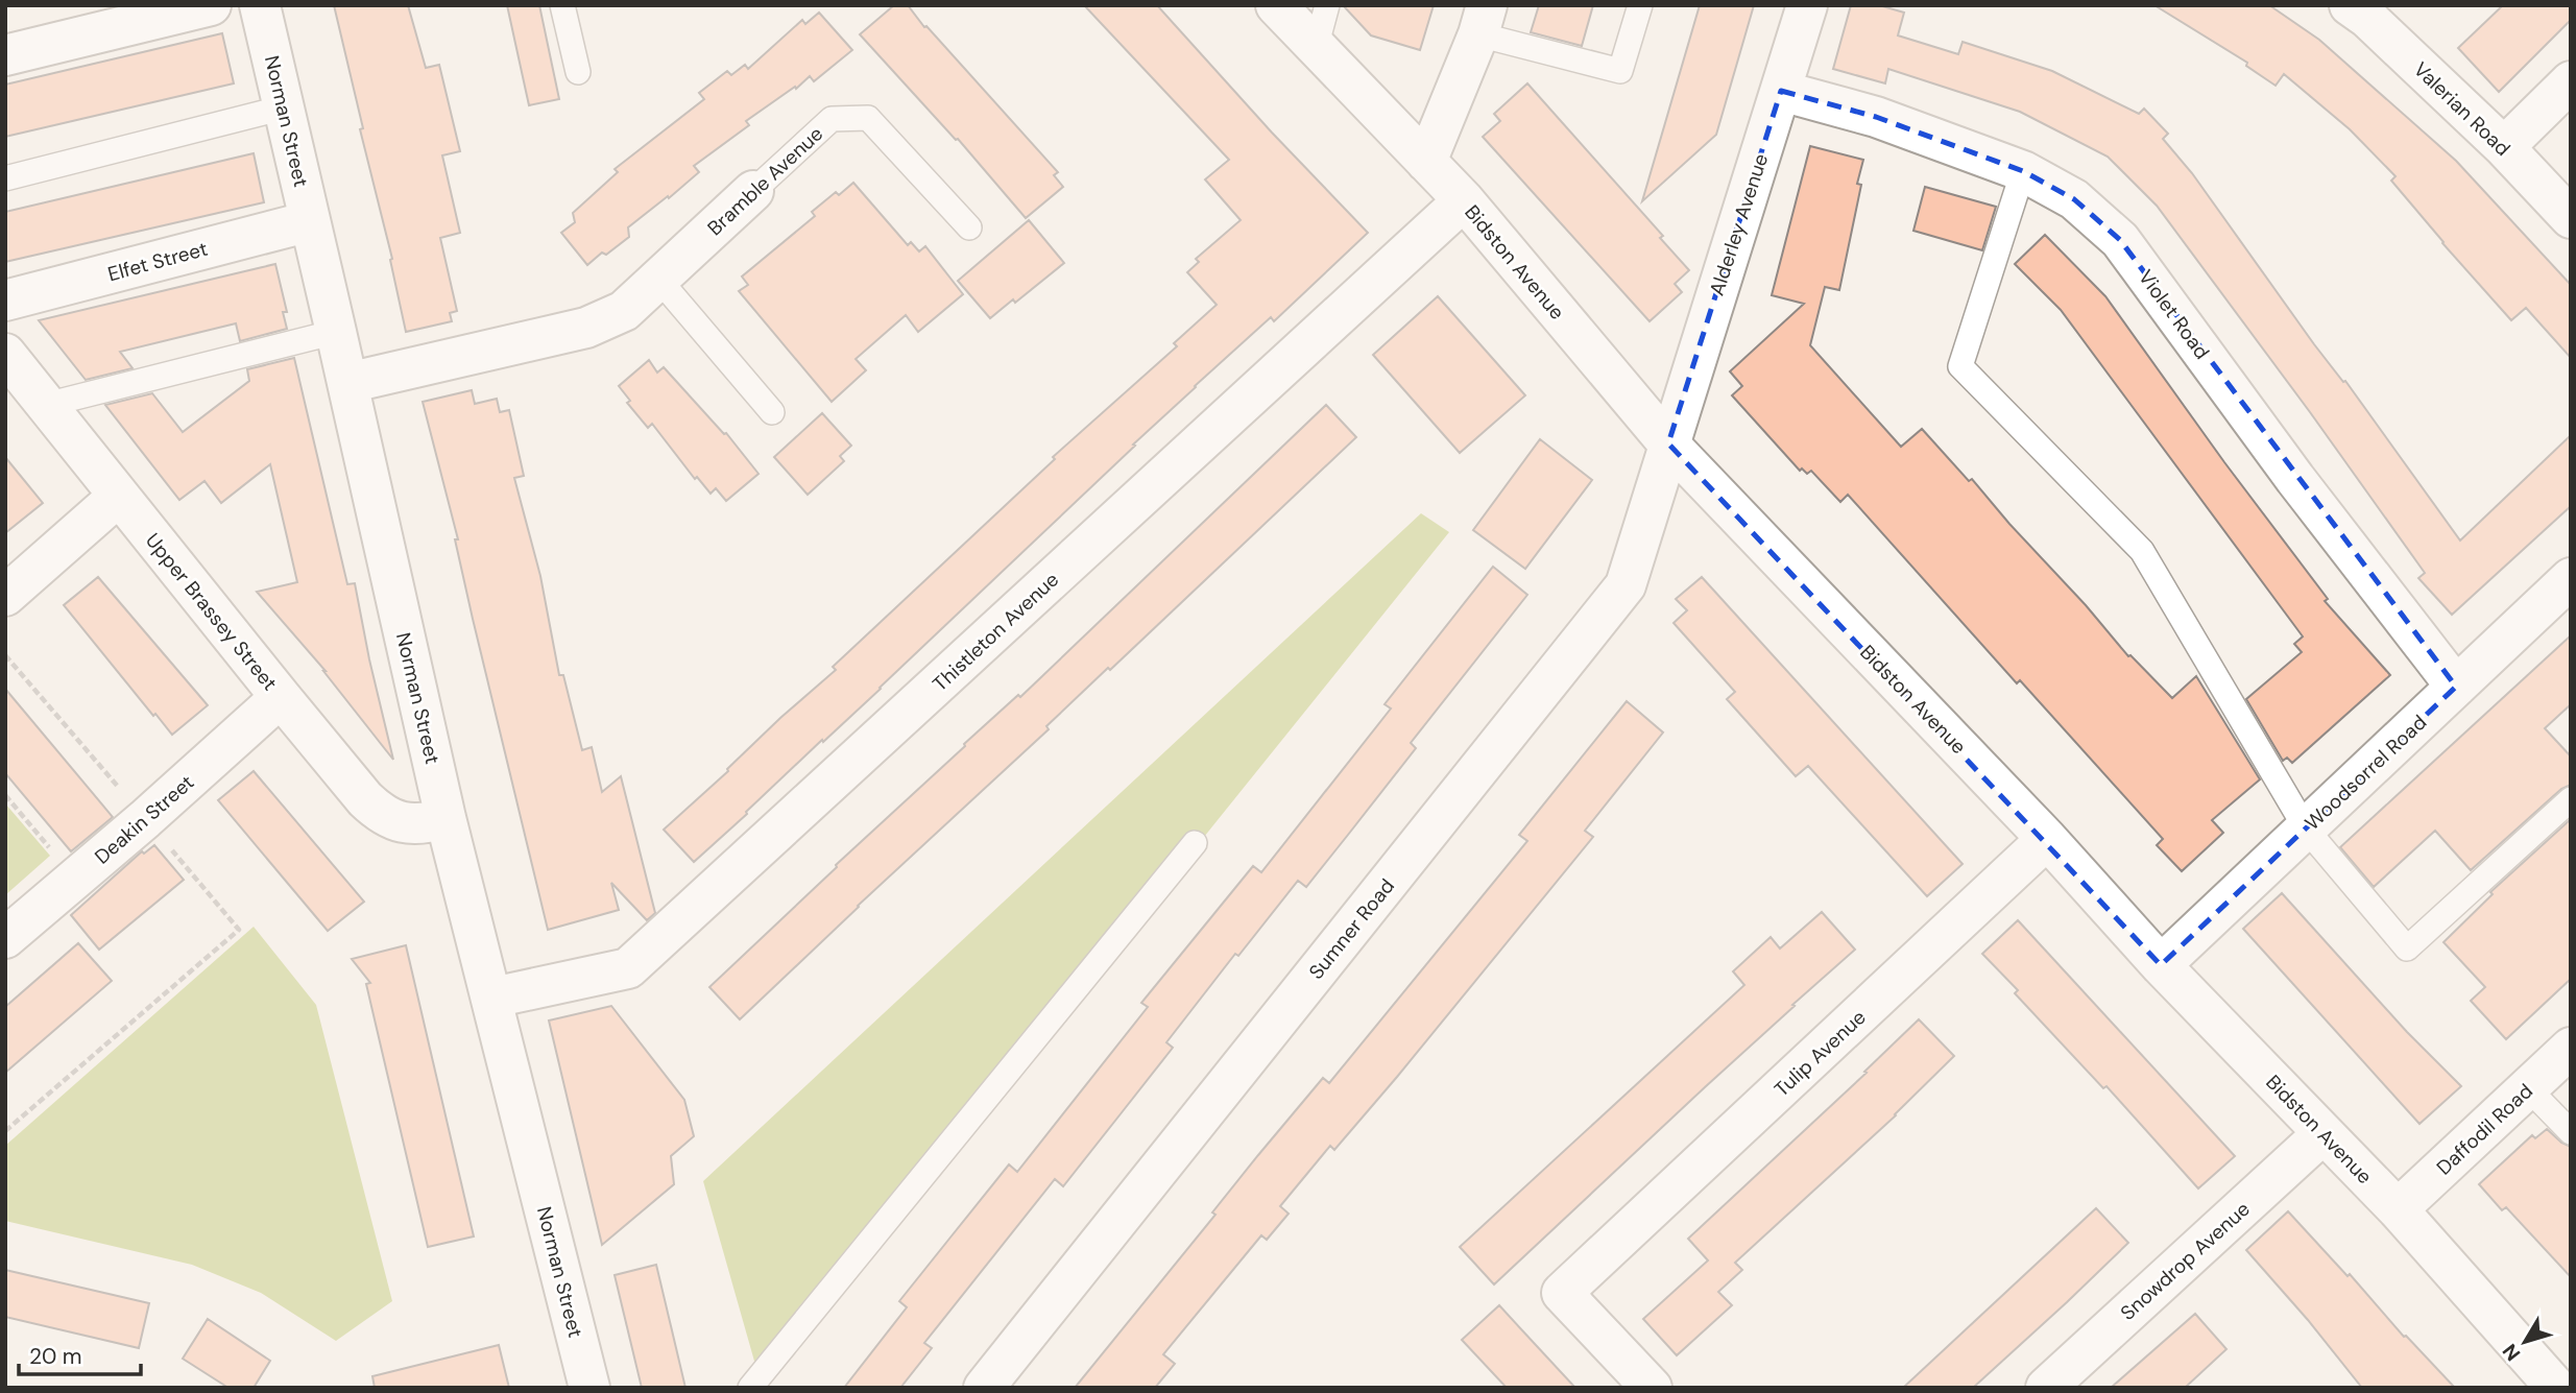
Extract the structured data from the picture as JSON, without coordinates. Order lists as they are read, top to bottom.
{
  "streets": {
    "street": [
      "Valerian Road",
      "Norman Street",
      "Bramble Avenue",
      "Alderley Avenue",
      "Elfet Street",
      "Bidston Avenue",
      "Violet Road",
      "Upper Brassey Street",
      "Thistleton Avenue",
      "Woodsorrel Road",
      "Deakin Street",
      "Sumner Road",
      "Tulip Avenue",
      "Daffodil Road",
      "Snowdrop Avenue"
    ]
  },
  "crossings": [
    ["Norman Street", "Bramble Avenue"],
    ["Norman Street", "Elfet Street"],
    ["Norman Street", "Upper Brassey Street"],
    ["Norman Street", "Thistleton Avenue"],
    ["Alderley Avenue", "Bidston Avenue"],
    ["Alderley Avenue", "Violet Road"],
    ["Alderley Avenue", "Sumner Road"],
    ["Bidston Avenue", "Thistleton Avenue"],
    ["Bidston Avenue", "Woodsorrel Road"],
    ["Bidston Avenue", "Sumner Road"],
    ["Bidston Avenue", "Tulip Avenue"],
    ["Bidston Avenue", "Daffodil Road"],
    ["Bidston Avenue", "Snowdrop Avenue"],
    ["Violet Road", "Woodsorrel Road"],
    ["Upper Brassey Street", "Deakin Street"]
  ],
  "scale_bar": "20 m",
  "north": "bottom left"
}
